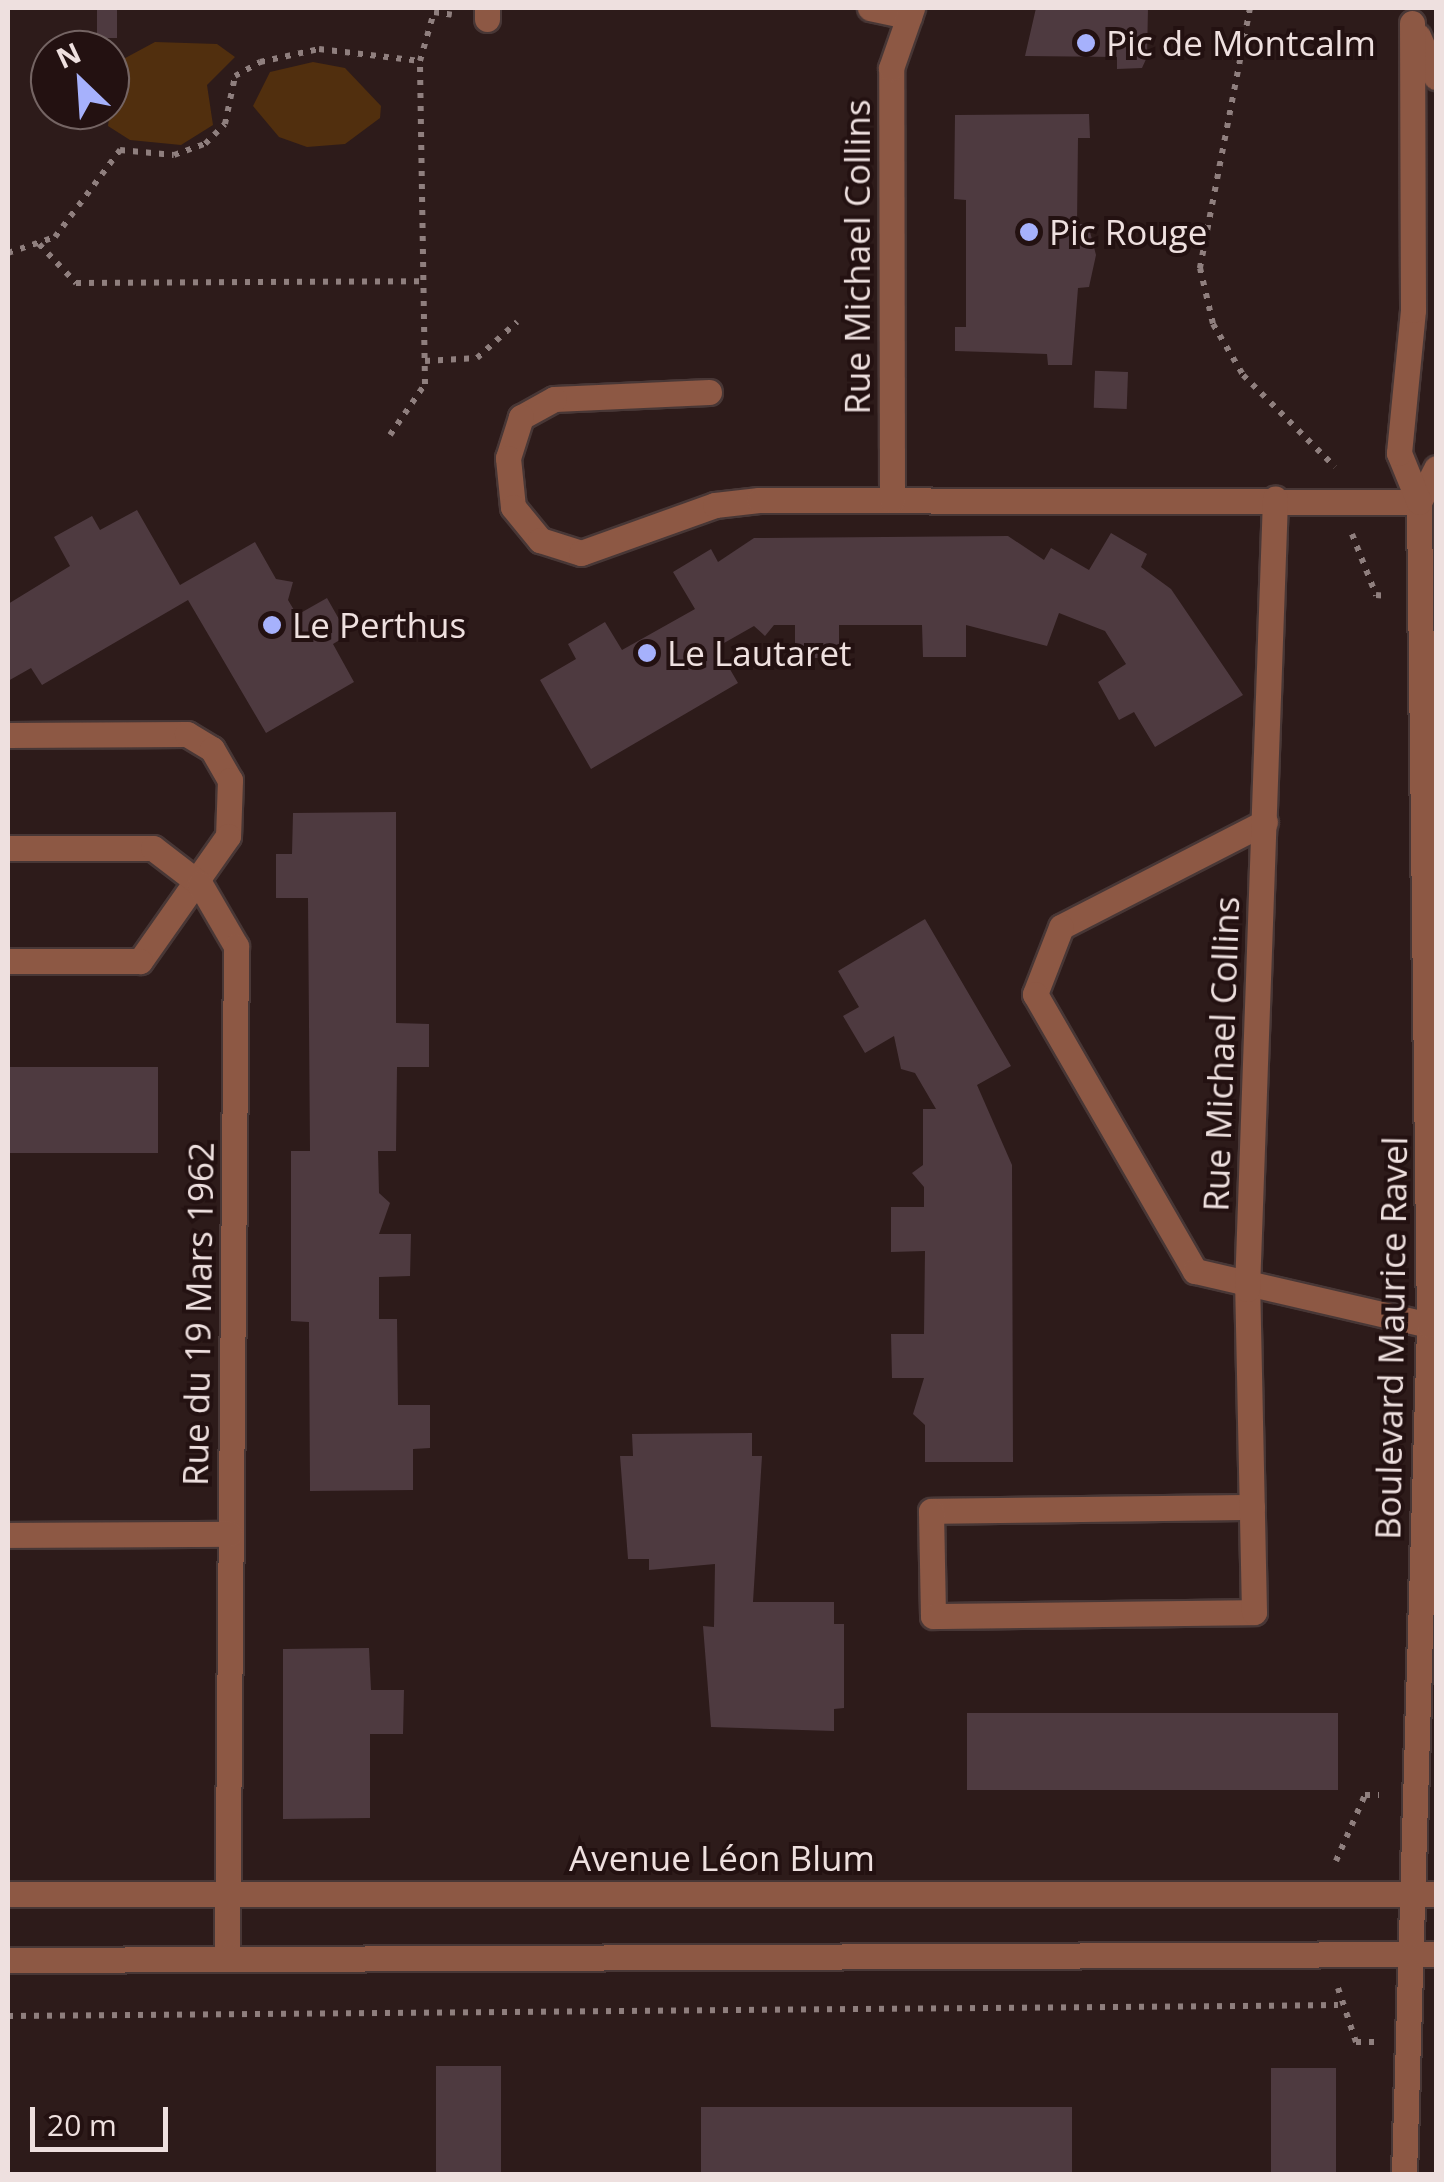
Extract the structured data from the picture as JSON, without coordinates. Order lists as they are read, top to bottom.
{
  "streets": {
    "street": [
      "Rue Michael Collins",
      "Rue du 19 Mars 1962",
      "Boulevard Maurice Ravel",
      "Avenue Léon Blum"
    ]
  },
  "crossings": [
    ["Rue Michael Collins", "Boulevard Maurice Ravel"],
    ["Rue du 19 Mars 1962", "Avenue Léon Blum"],
    ["Boulevard Maurice Ravel", "Avenue Léon Blum"]
  ],
  "places": [
    "Pic de Montcalm",
    "Pic Rouge",
    "Le Perthus",
    "Le Lautaret"
  ],
  "scale_bar": "20 m",
  "north": "top left"
}
